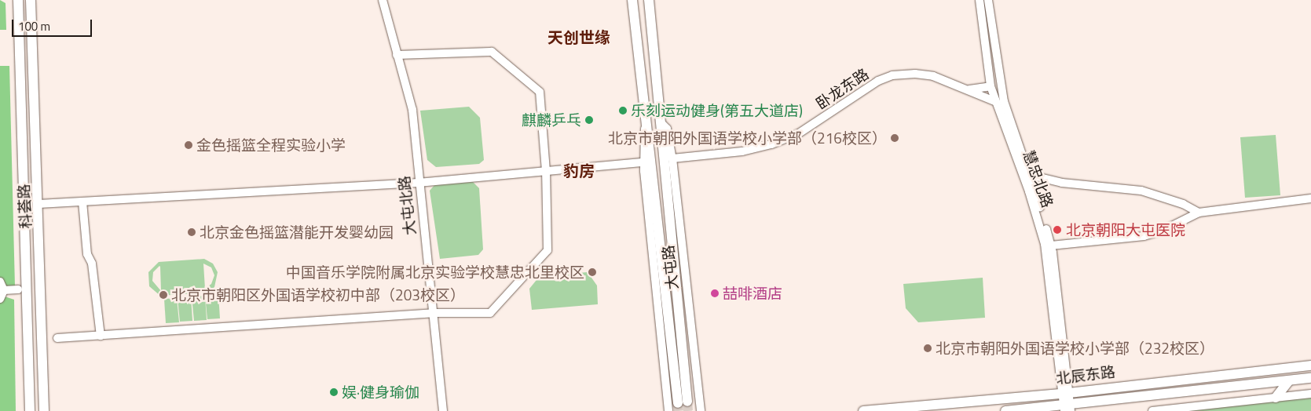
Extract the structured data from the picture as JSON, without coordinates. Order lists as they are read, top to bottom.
{
  "streets": {
    "main road": ["科荟路", "大屯路", "北辰东路"],
    "street": ["卧龙东路", "慧忠北路", "大屯北路"]
  },
  "crossings": [
    ["卧龙东路", "慧忠北路"],
    ["卧龙东路", "大屯路"],
    ["慧忠北路", "北辰东路"]
  ],
  "districts": ["天创世缘", "豹房"],
  "places": [
    "乐刻运动健身(第五大道店)",
    "麒麟乒乓",
    "北京市朝阳外国语学校小学部（216校区）",
    "金色摇篮全程实验小学",
    "北京朝阳大屯医院",
    "北京金色摇篮潜能开发婴幼园",
    "中国音乐学院附属北京实验学校慧忠北里校区",
    "喆啡酒店",
    "北京市朝阳区外国语学校初中部（203校区）",
    "北京市朝阳外国语学校小学部（232校区）",
    "娱·健身瑜伽"
  ],
  "scale_bar": "100 m"
}
